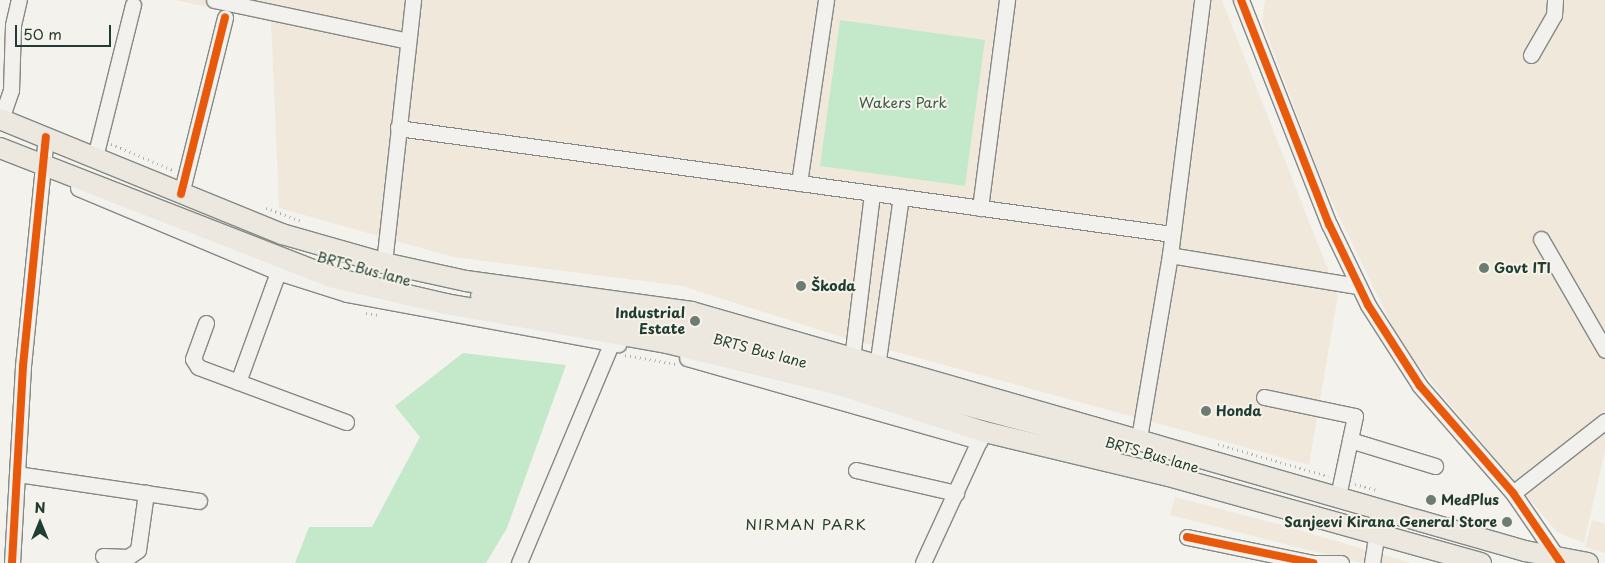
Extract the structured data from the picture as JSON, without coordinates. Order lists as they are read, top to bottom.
{
  "streets": {
    "main road": ["BRTS Bus lane"]
  },
  "districts": ["NIRMAN PARK"],
  "parks": ["Wakers Park"],
  "places": [
    "Govt ITI",
    "Škoda",
    "Industrial Estate",
    "Honda",
    "MedPlus",
    "Sanjeevi Kirana General Store"
  ],
  "scale_bar": "50 m",
  "north": "top"
}
